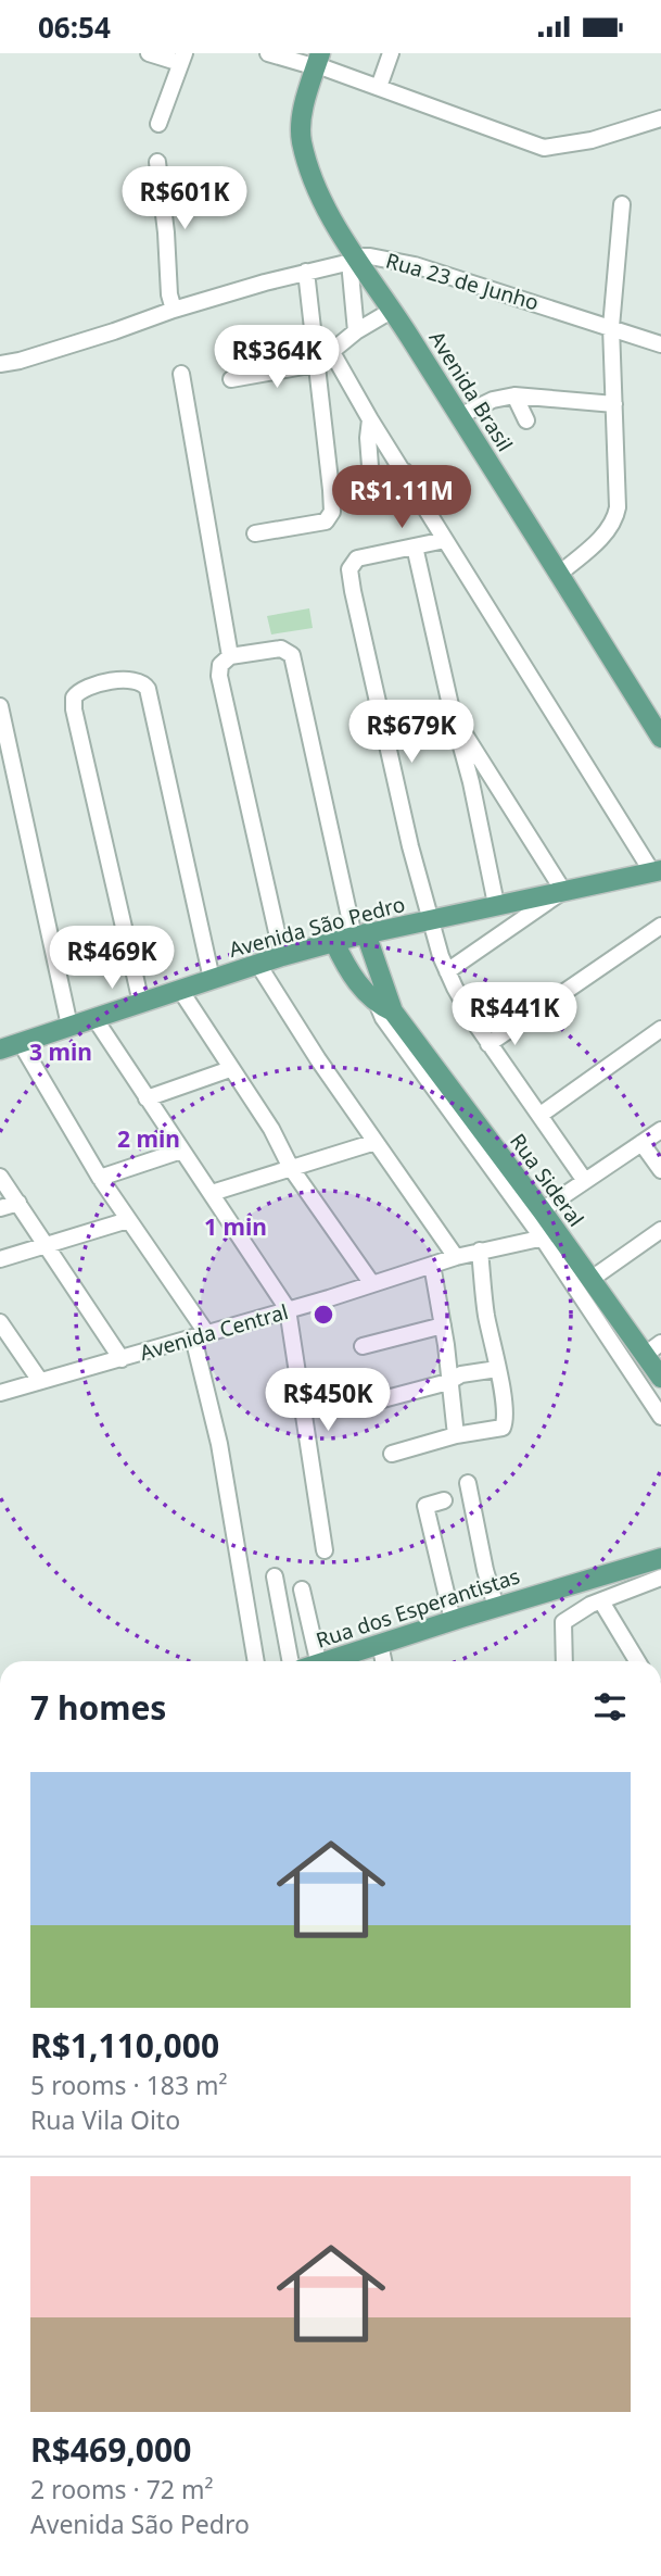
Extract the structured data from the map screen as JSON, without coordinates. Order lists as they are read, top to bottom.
{
  "streets": {
    "main road": [
      "Avenida Brasil",
      "Avenida São Pedro",
      "Rua Sideral",
      "Rua dos Esperantistas"
    ],
    "street": ["Rua 23 de Junho", "Avenida Central"]
  },
  "crossings": [
    ["Rua 23 de Junho", "Avenida Brasil"],
    ["Avenida São Pedro", "Rua Sideral"],
    ["Rua Sideral", "Avenida Central"]
  ],
  "page": {
    "status": "06:54",
    "price": [
      "R$601K",
      "R$364K",
      "R$1.11M",
      "R$679K",
      "R$469K",
      "R$441K",
      "R$450K"
    ],
    "heading": "7 homes",
    "list": [
      {
        "name": "R$1,110,000",
        "note": "5 rooms · 183 m² · Rua Vila Oito"
      },
      {
        "name": "R$469,000",
        "note": "2 rooms · 72 m² · Avenida São Pedro"
      }
    ]
  },
  "rings": ["3 min", "2 min", "1 min"]
}
